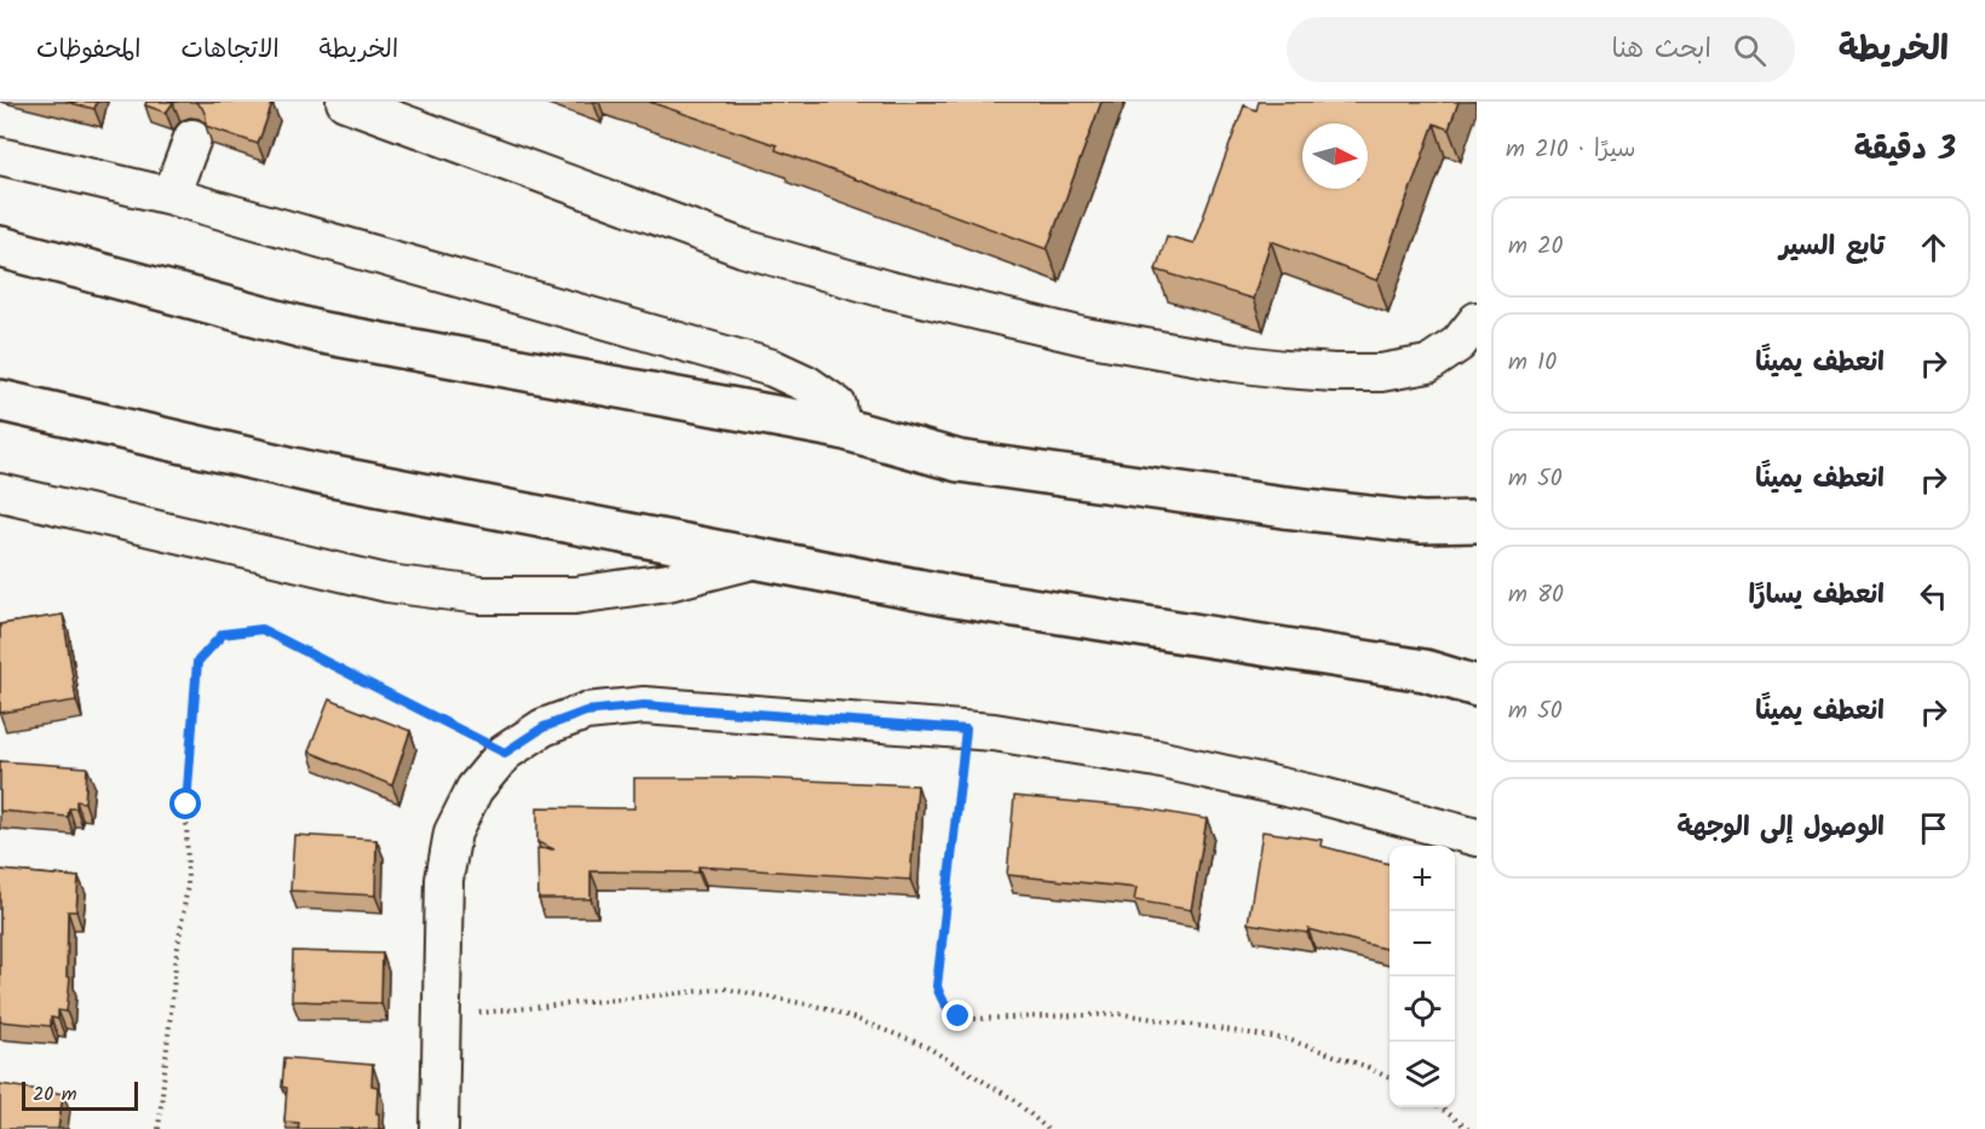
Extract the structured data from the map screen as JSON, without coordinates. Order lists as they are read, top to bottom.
{
  "scale_bar": "20 m",
  "north": "right",
  "page": {
    "header": "الخريطة",
    "search": "ابحث هنا",
    "nav": ["الخريطة", "الاتجاهات", "المحفوظات"],
    "heading": ["3 دقيقة", "سيرًا · 210 m"],
    "list": [
      ["تابع السير", "20 m"],
      ["انعطف يمينًا", "10 m"],
      ["انعطف يمينًا", "50 m"],
      ["انعطف يسارًا", "80 m"],
      ["انعطف يمينًا", "50 m"],
      "الوصول إلى الوجهة"
    ],
    "map_buttons": ["+", "−"],
    "scale": "20 m"
  }
}
